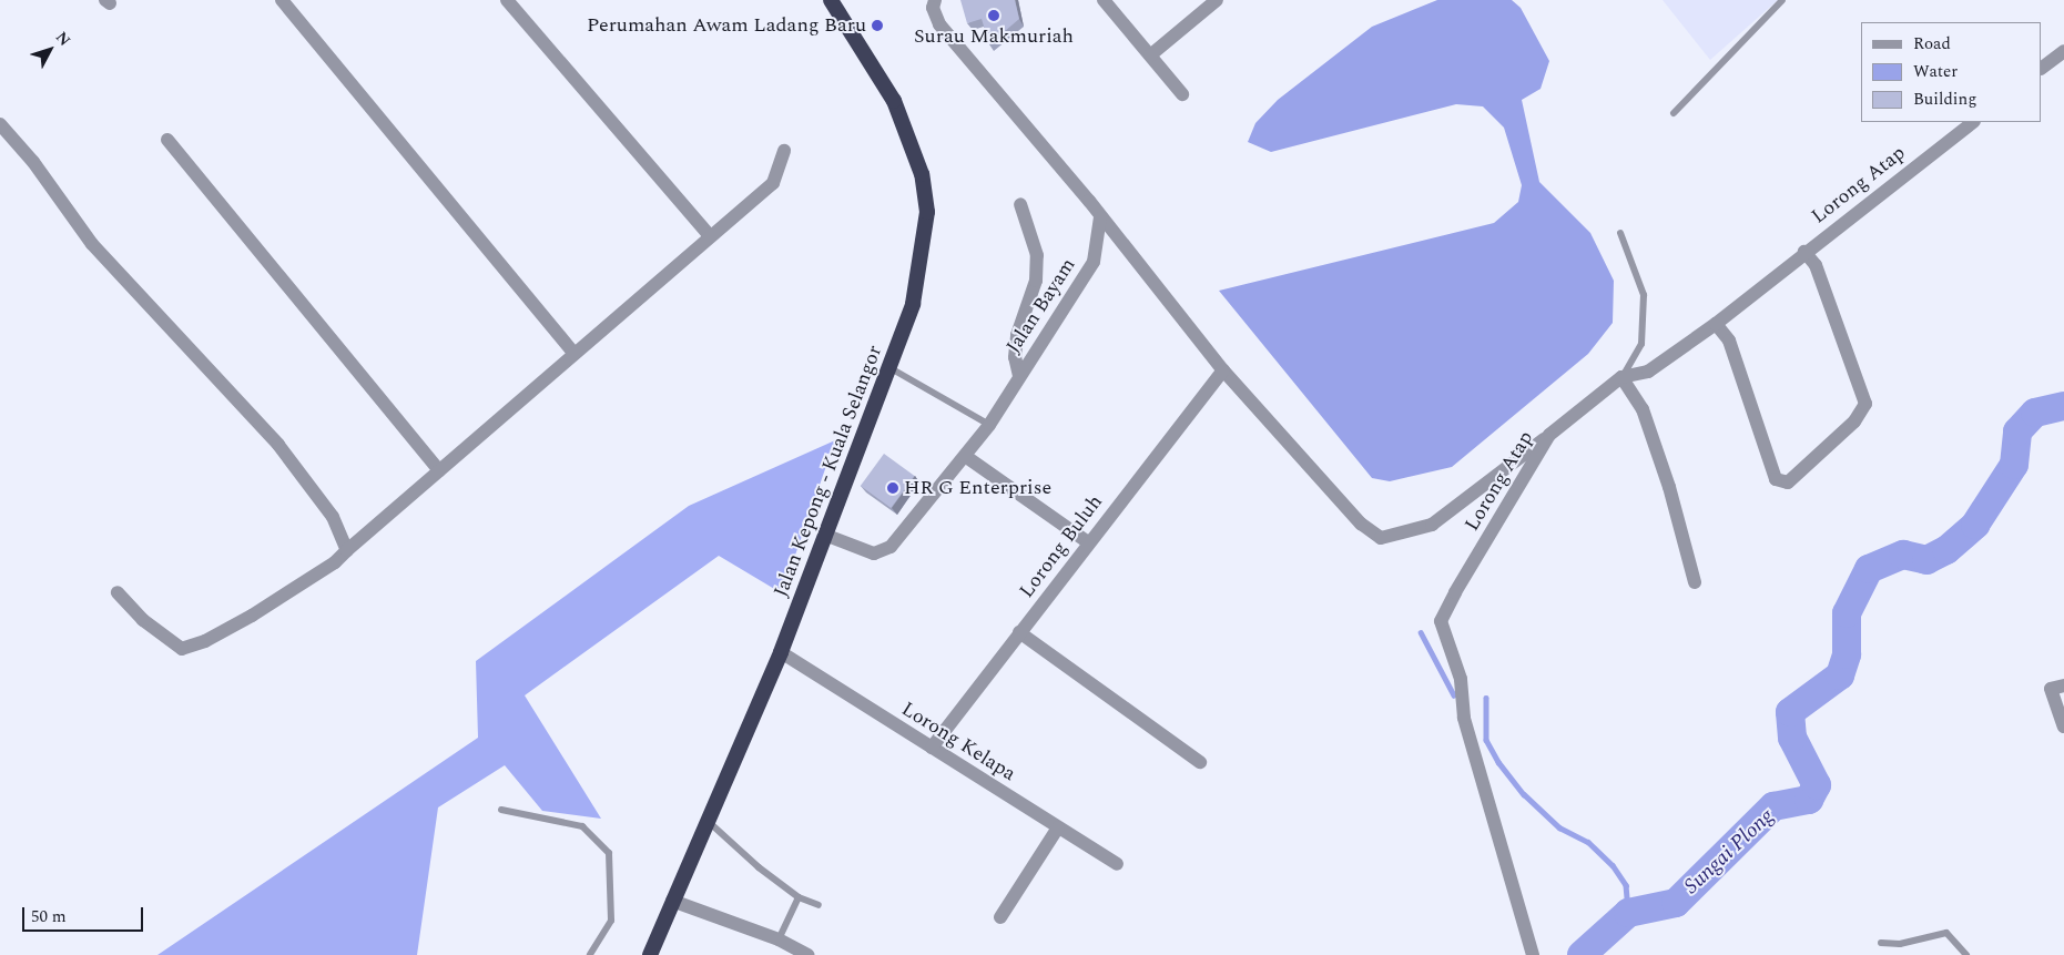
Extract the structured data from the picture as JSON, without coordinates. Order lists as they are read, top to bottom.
{
  "streets": {
    "highway": ["Jalan Kepong - Kuala Selangor"],
    "street": [
      "Lorong Atap",
      "Jalan Bayam",
      "Lorong Buluh",
      "Lorong Kelapa"
    ]
  },
  "crossings": [
    ["Jalan Bayam", "Jalan Kepong - Kuala Selangor"],
    ["Jalan Kepong - Kuala Selangor", "Lorong Kelapa"],
    ["Lorong Buluh", "Lorong Kelapa"]
  ],
  "water": ["Sungai Plong"],
  "places": ["Surau Makmuriah", "Perumahan Awam Ladang Baru", "HR G Enterprise"],
  "legend": ["Road", "Water", "Building"],
  "scale_bar": "50 m",
  "north": "top right"
}
